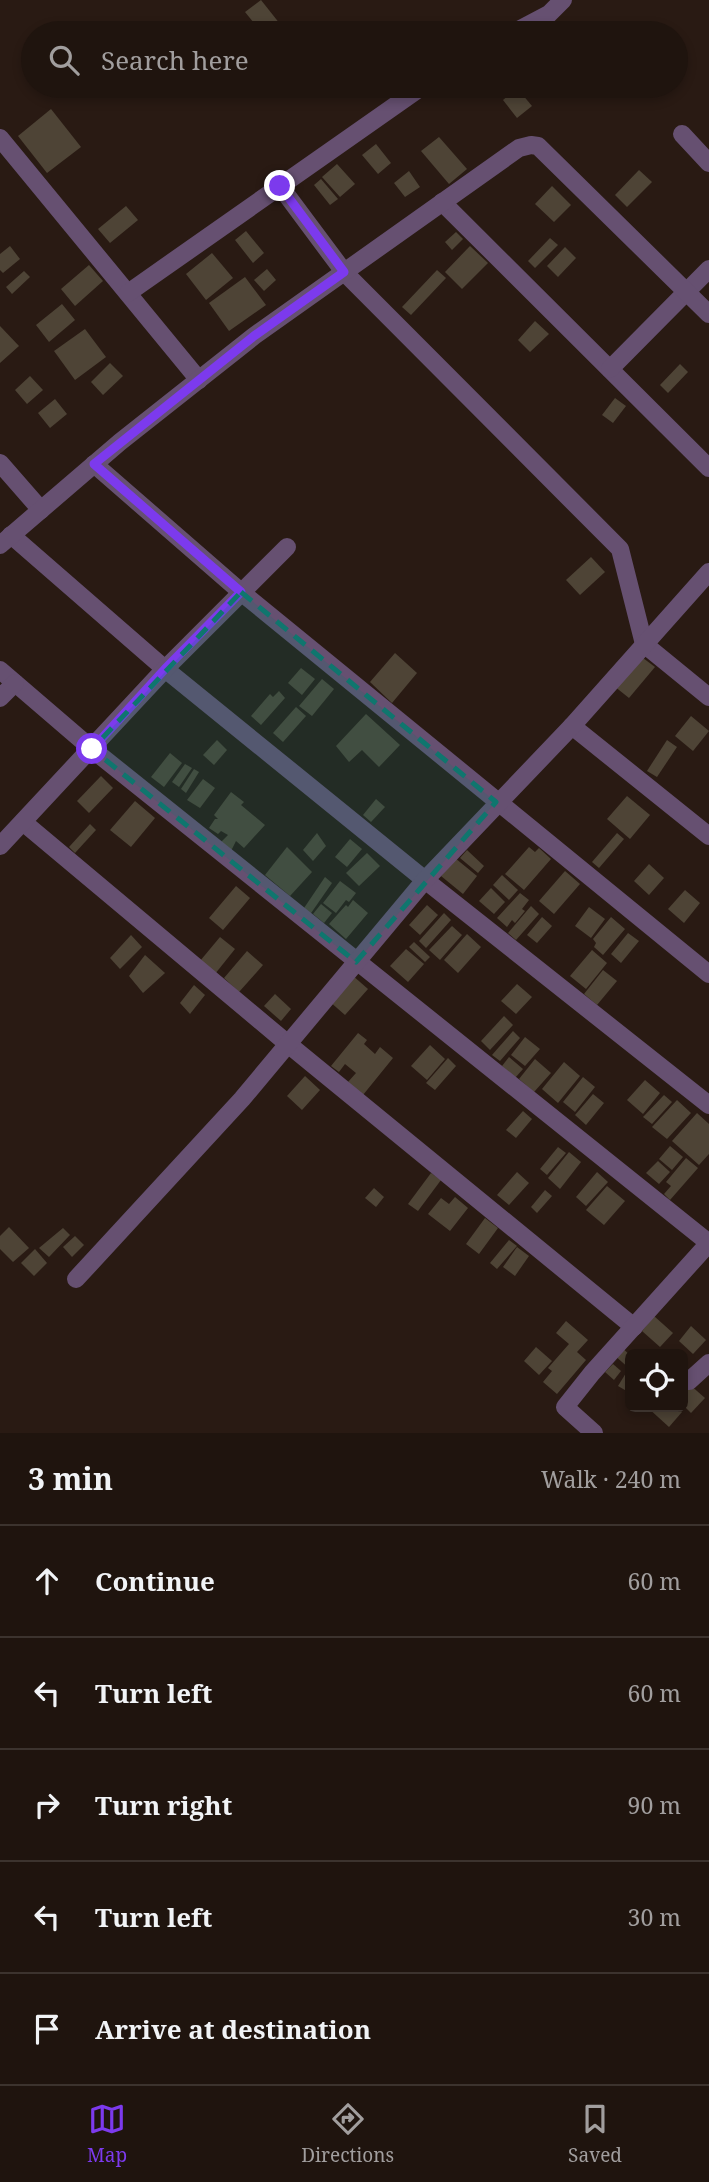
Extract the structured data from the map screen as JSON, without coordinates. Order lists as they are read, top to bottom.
{
  "page": {
    "search": "Search here",
    "heading": ["3 min", "Walk · 240 m"],
    "list": [
      ["Continue", "60 m"],
      ["Turn left", "60 m"],
      ["Turn right", "90 m"],
      ["Turn left", "30 m"],
      "Arrive at destination"
    ],
    "nav": ["Map", "Directions", "Saved"]
  }
}
